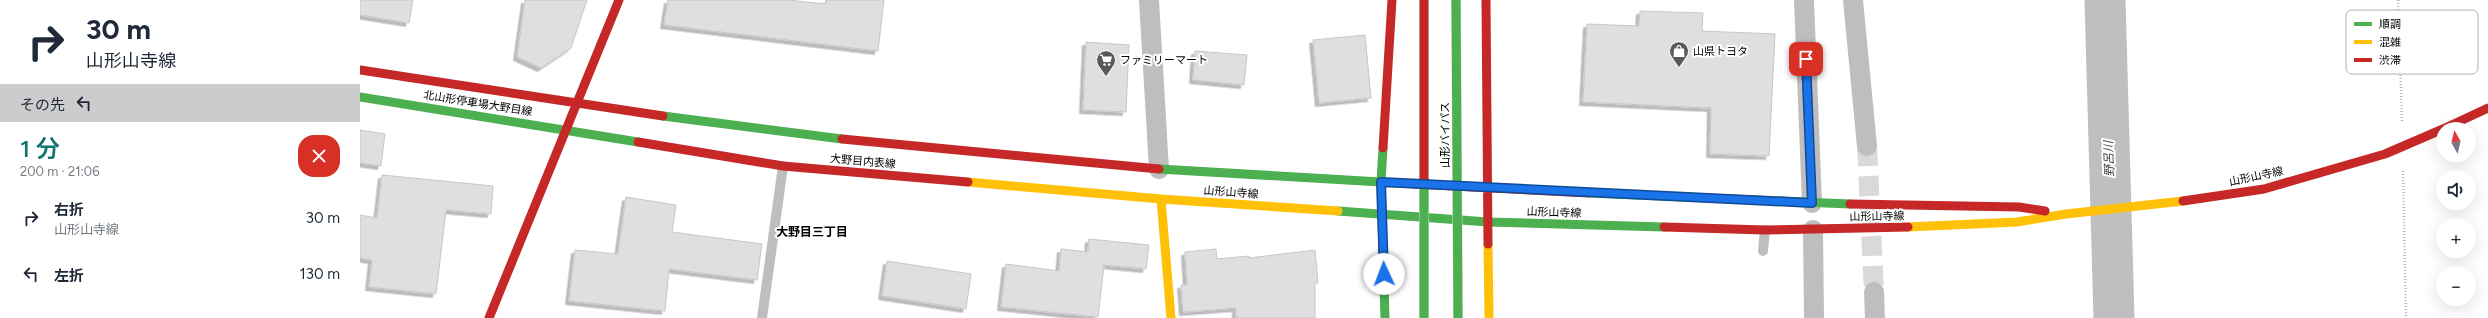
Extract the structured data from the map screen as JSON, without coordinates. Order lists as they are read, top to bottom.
{
  "streets": {
    "main road": [
      "北山形停車場大野目線",
      "山形バイパス",
      "大野目内表線",
      "山形山寺線"
    ]
  },
  "crossings": [
    ["北山形停車場大野目線", "大野目内表線"],
    ["大野目内表線", "山形山寺線"]
  ],
  "districts": ["大野目三丁目"],
  "water": ["野呂川"],
  "places": {
    "shop": ["山県トヨタ"],
    "supermarket": ["ファミリーマート"]
  },
  "legend": ["順調", "混雑", "渋滞"],
  "north": "top",
  "page": {
    "turn": ["30 m", "山形山寺線"],
    "then": "その先",
    "heading": ["1 分", "200 m · 21:06"],
    "map_buttons": ["+", "−"],
    "list": [
      {
        "name": "右折",
        "note": "山形山寺線",
        "value": "30 m"
      },
      {
        "name": "左折",
        "value": "130 m"
      }
    ]
  }
}
